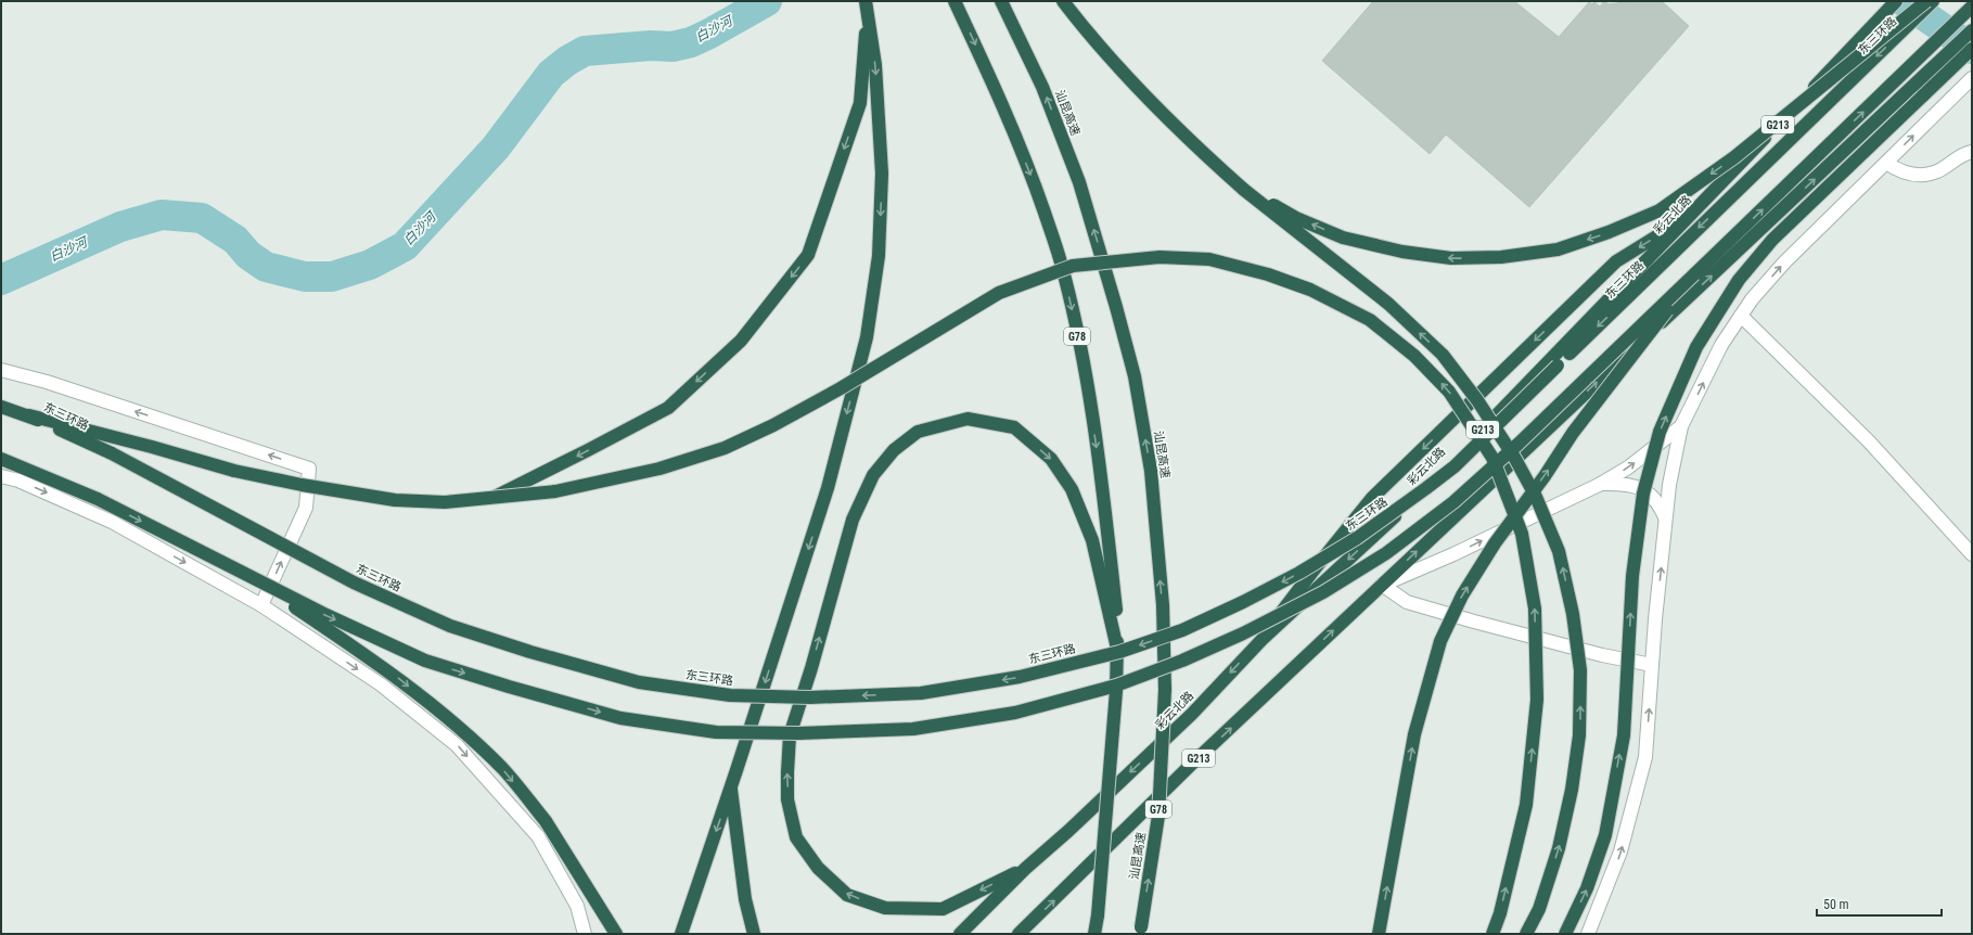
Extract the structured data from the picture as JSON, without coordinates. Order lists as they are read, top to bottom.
{
  "streets": {
    "highway": [
      "东三环路",
      "汕昆高速",
      "G213",
      "彩云北路",
      "G78"
    ]
  },
  "water": ["白沙河"],
  "scale_bar": "50 m"
}
